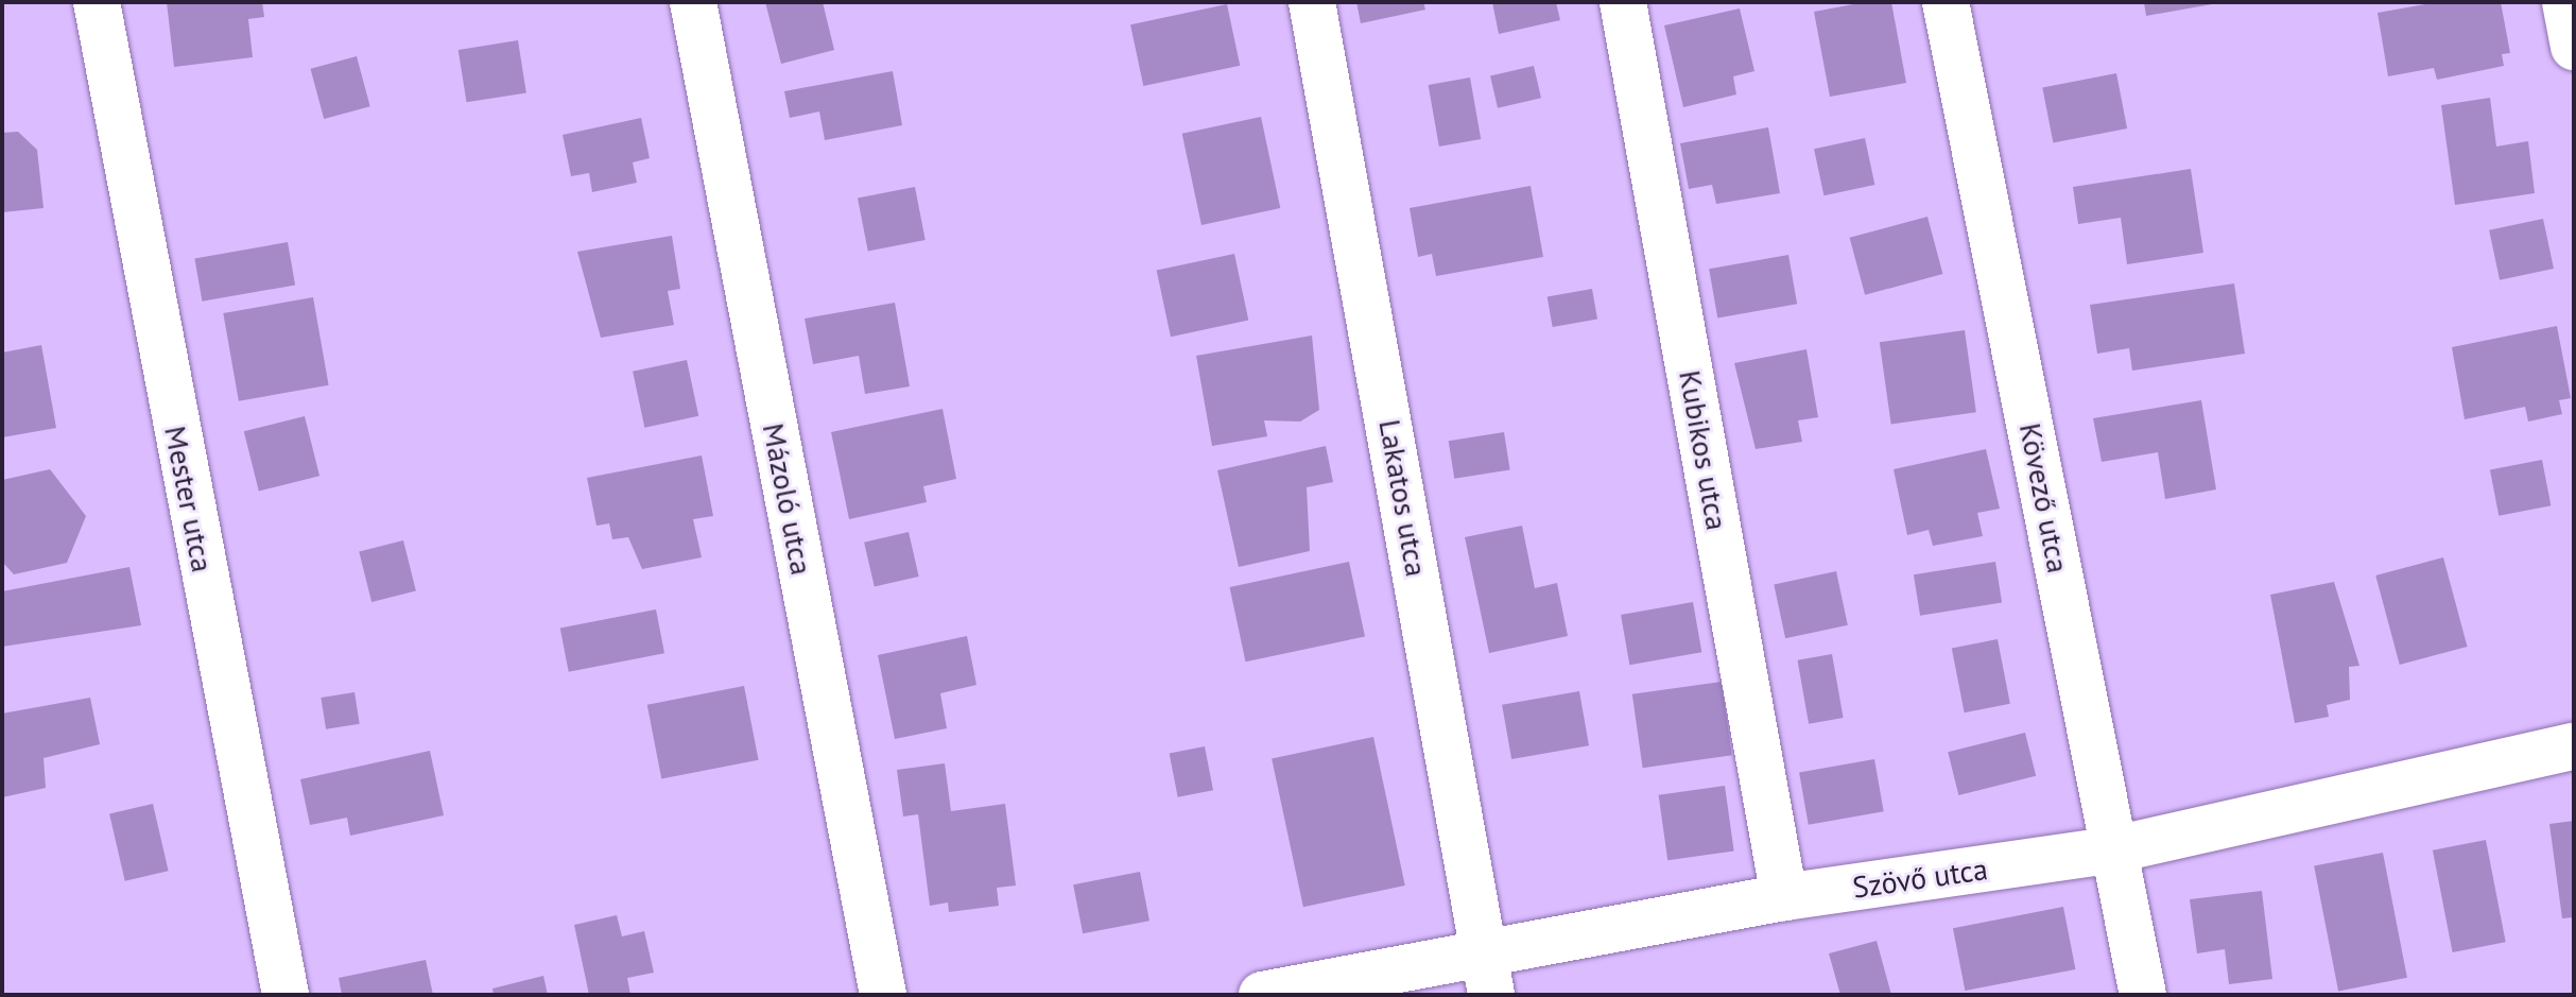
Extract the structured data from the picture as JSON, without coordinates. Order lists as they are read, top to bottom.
{
  "streets": {
    "street": [
      "Kubikos utca",
      "Lakatos utca",
      "Kövező utca",
      "Mester utca",
      "Mázoló utca",
      "Szövő utca"
    ]
  },
  "crossings": [
    ["Kubikos utca", "Szövő utca"],
    ["Lakatos utca", "Szövő utca"],
    ["Kövező utca", "Szövő utca"]
  ]
}
